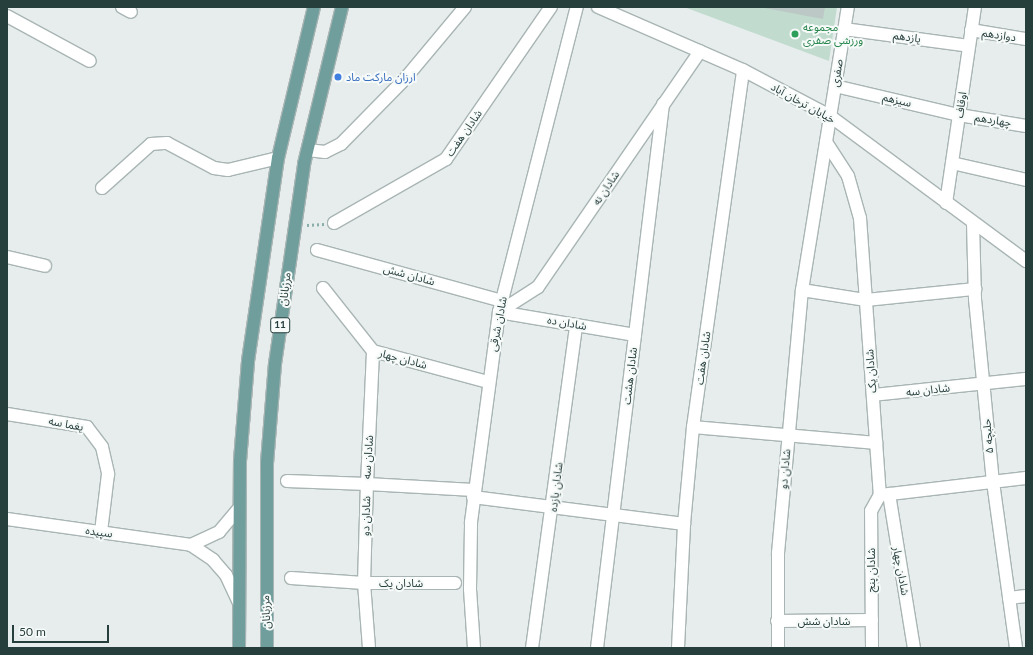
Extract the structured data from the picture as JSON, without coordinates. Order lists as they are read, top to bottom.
{
  "streets": {
    "main road": ["مرزبانان", "11"],
    "street": [
      "دوازدهم",
      "یازدهم",
      "صفری",
      "سیزهم",
      "خیابان ترخان آباد",
      "اوقاف",
      "چهاردهم",
      "شادان هفت",
      "شادان نه",
      "شادان شش",
      "شادان ده",
      "شادان شرقی",
      "شادان چهار",
      "شادان یک",
      "شادان هشت",
      "شادان سه",
      "یغما سه",
      "حلبچه ۵",
      "شادان دو",
      "شادان یازده",
      "سپیده",
      "شادان پنج"
    ]
  },
  "crossings": [
    ["دوازدهم", "اوقاف"],
    ["یازدهم", "صفری"],
    ["یازدهم", "اوقاف"],
    ["صفری", "سیزهم"],
    ["صفری", "خیابان ترخان آباد"],
    ["صفری", "شادان دو"],
    ["سیزهم", "اوقاف"],
    ["سیزهم", "چهاردهم"],
    ["خیابان ترخان آباد", "اوقاف"],
    ["خیابان ترخان آباد", "شادان هفت"],
    ["خیابان ترخان آباد", "شادان نه"],
    ["خیابان ترخان آباد", "حلبچه ۵"],
    ["خیابان ترخان آباد", "شادان دو"],
    ["اوقاف", "چهاردهم"],
    ["شادان هفت", "شادان دو"],
    ["شادان نه", "شادان شش"],
    ["شادان نه", "شادان ده"],
    ["شادان نه", "شادان شرقی"],
    ["شادان نه", "شادان هشت"],
    ["شادان شش", "شادان ده"],
    ["شادان شش", "شادان شرقی"],
    ["شادان شش", "شادان دو"],
    ["شادان شش", "شادان پنج"],
    ["شادان ده", "شادان شرقی"],
    ["شادان ده", "شادان هشت"],
    ["شادان ده", "شادان یازده"],
    ["شادان شرقی", "شادان چهار"],
    ["شادان شرقی", "شادان دو"],
    ["11", "سپیده"],
    ["شادان چهار", "شادان یک"],
    ["شادان چهار", "شادان سه"],
    ["شادان چهار", "شادان پنج"],
    ["شادان یک", "شادان سه"],
    ["شادان یک", "شادان دو"],
    ["شادان یک", "شادان پنج"],
    ["شادان هشت", "شادان دو"],
    ["شادان سه", "حلبچه ۵"],
    ["شادان سه", "شادان دو"],
    ["یغما سه", "سپیده"],
    ["شادان دو", "شادان یازده"]
  ],
  "places": ["مجموعه ورزشی صفری", "ارزان مارکت ماد"],
  "scale_bar": "50 m"
}
